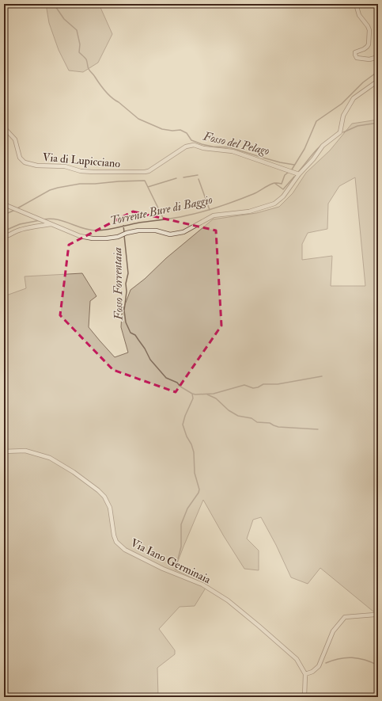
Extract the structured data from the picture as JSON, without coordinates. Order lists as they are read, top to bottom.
{
  "streets": {
    "street": ["Via di Lupicciano", "Via Iano Germinaia"]
  },
  "water": ["Fosso del Pelago", "Torrente Bure di Baggio", "Fosso Forrentaia"]
}
